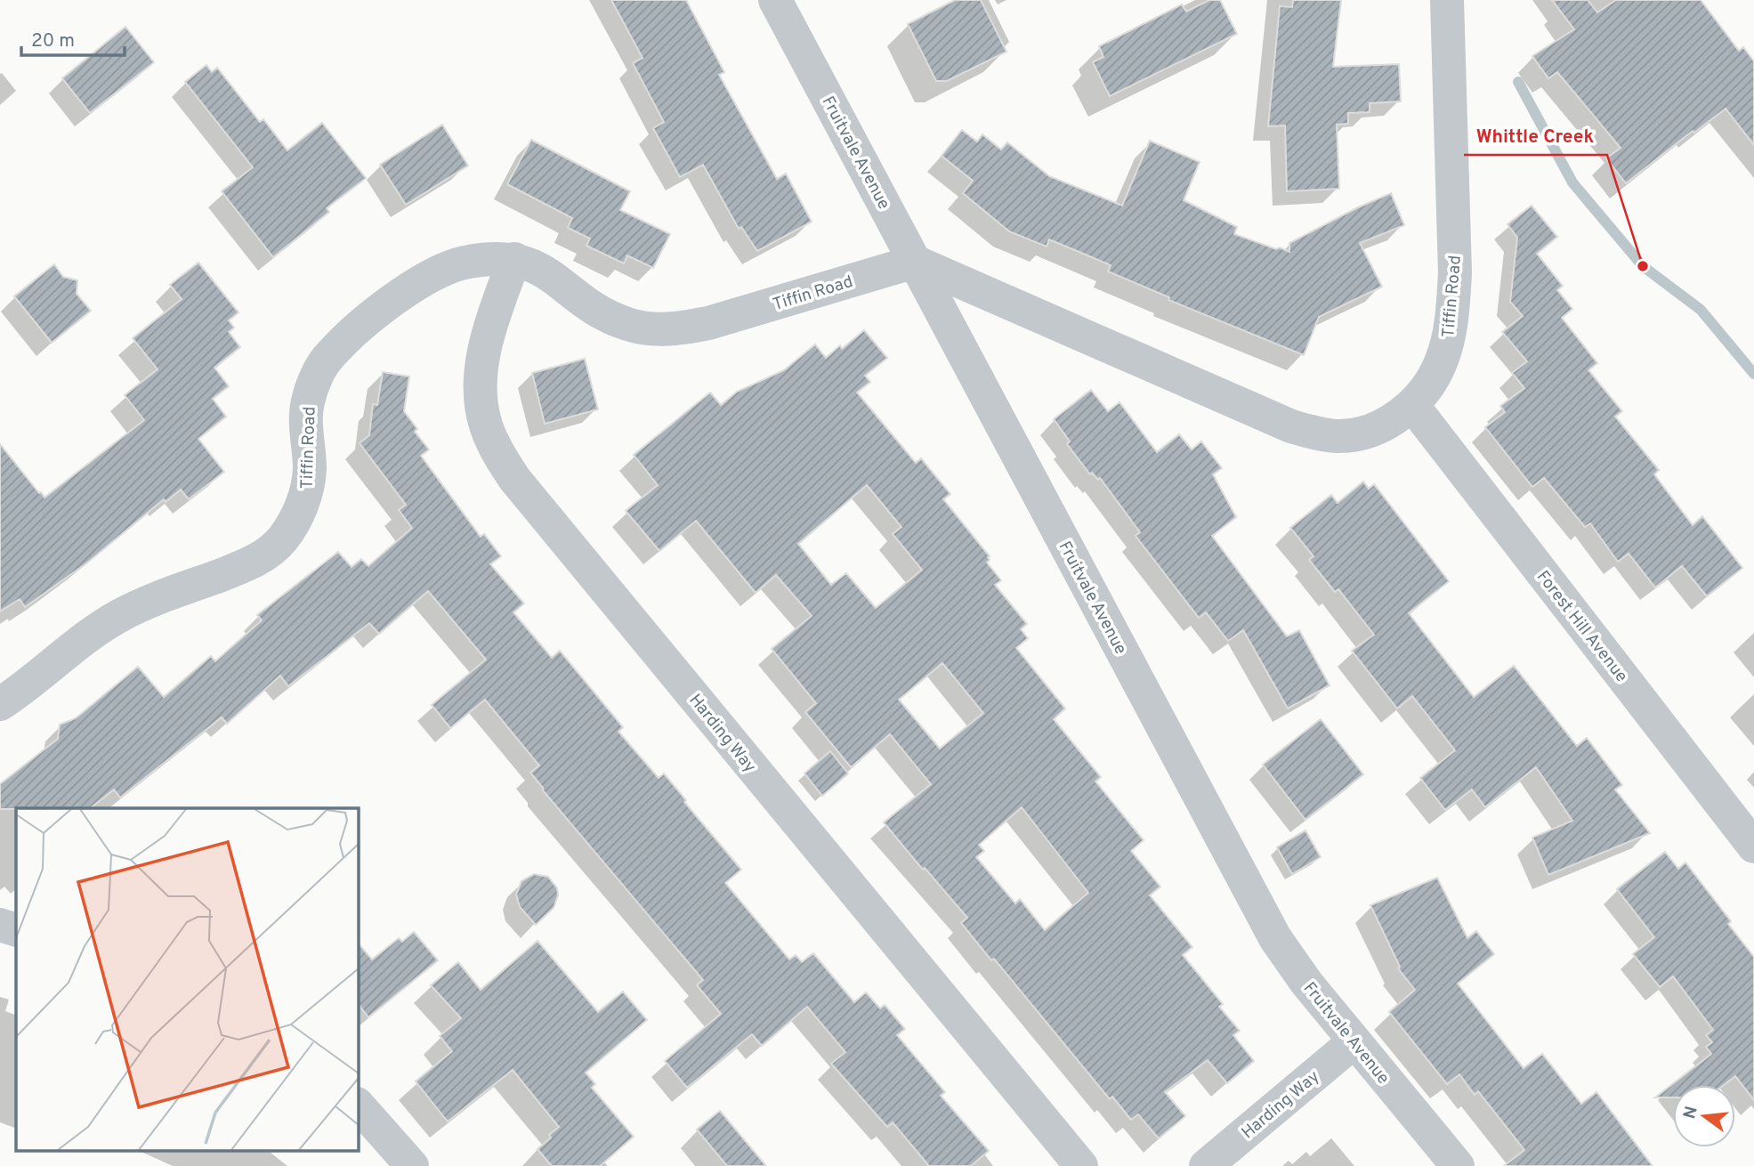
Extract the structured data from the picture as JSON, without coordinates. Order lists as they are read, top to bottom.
{
  "streets": {
    "street": [
      "Fruitvale Avenue",
      "Tiffin Road",
      "Forest Hill Avenue",
      "Harding Way"
    ]
  },
  "crossings": [
    ["Fruitvale Avenue", "Tiffin Road"],
    ["Fruitvale Avenue", "Harding Way"],
    ["Tiffin Road", "Forest Hill Avenue"],
    ["Tiffin Road", "Harding Way"]
  ],
  "places": ["Whittle Creek"],
  "scale_bar": "20 m",
  "north": "left"
}
